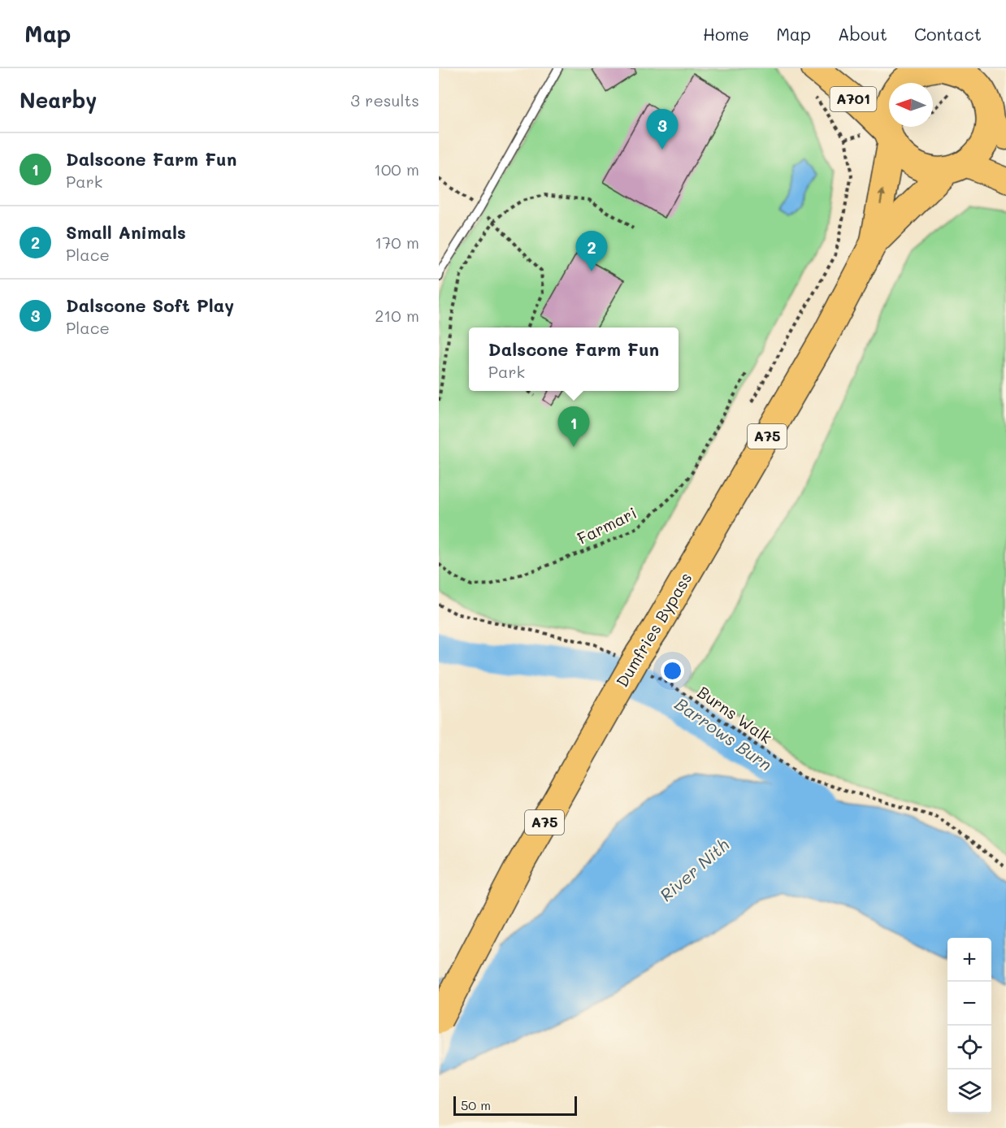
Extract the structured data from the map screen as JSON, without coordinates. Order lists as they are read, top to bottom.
{
  "streets": {
    "highway": ["A701", "A75", "Dumfries Bypass"],
    "path": ["Farmari", "Burns Walk"]
  },
  "crossings": [
    ["A701", "A75"],
    ["A701", "Dumfries Bypass"],
    ["A75", "Dumfries Bypass"]
  ],
  "water": ["Barrows Burn", "River Nith"],
  "scale_bar": "50 m",
  "north": "left",
  "page": {
    "header": "Map",
    "nav": [
      "Home",
      "Map",
      "About",
      "Contact"
    ],
    "heading": ["Nearby", "3 results"],
    "pins": ["3", "2", "1"],
    "list": [
      {
        "mark": "1",
        "name": "Dalscone Farm Fun",
        "note": "Park",
        "value": "100 m"
      },
      {
        "mark": "2",
        "name": "Small Animals",
        "note": "Place",
        "value": "170 m"
      },
      {
        "mark": "3",
        "name": "Dalscone Soft Play",
        "note": "Place",
        "value": "210 m"
      }
    ],
    "popup": ["Dalscone Farm Fun", "Park"],
    "map_buttons": ["+", "−"],
    "scale": "50 m"
  }
}
